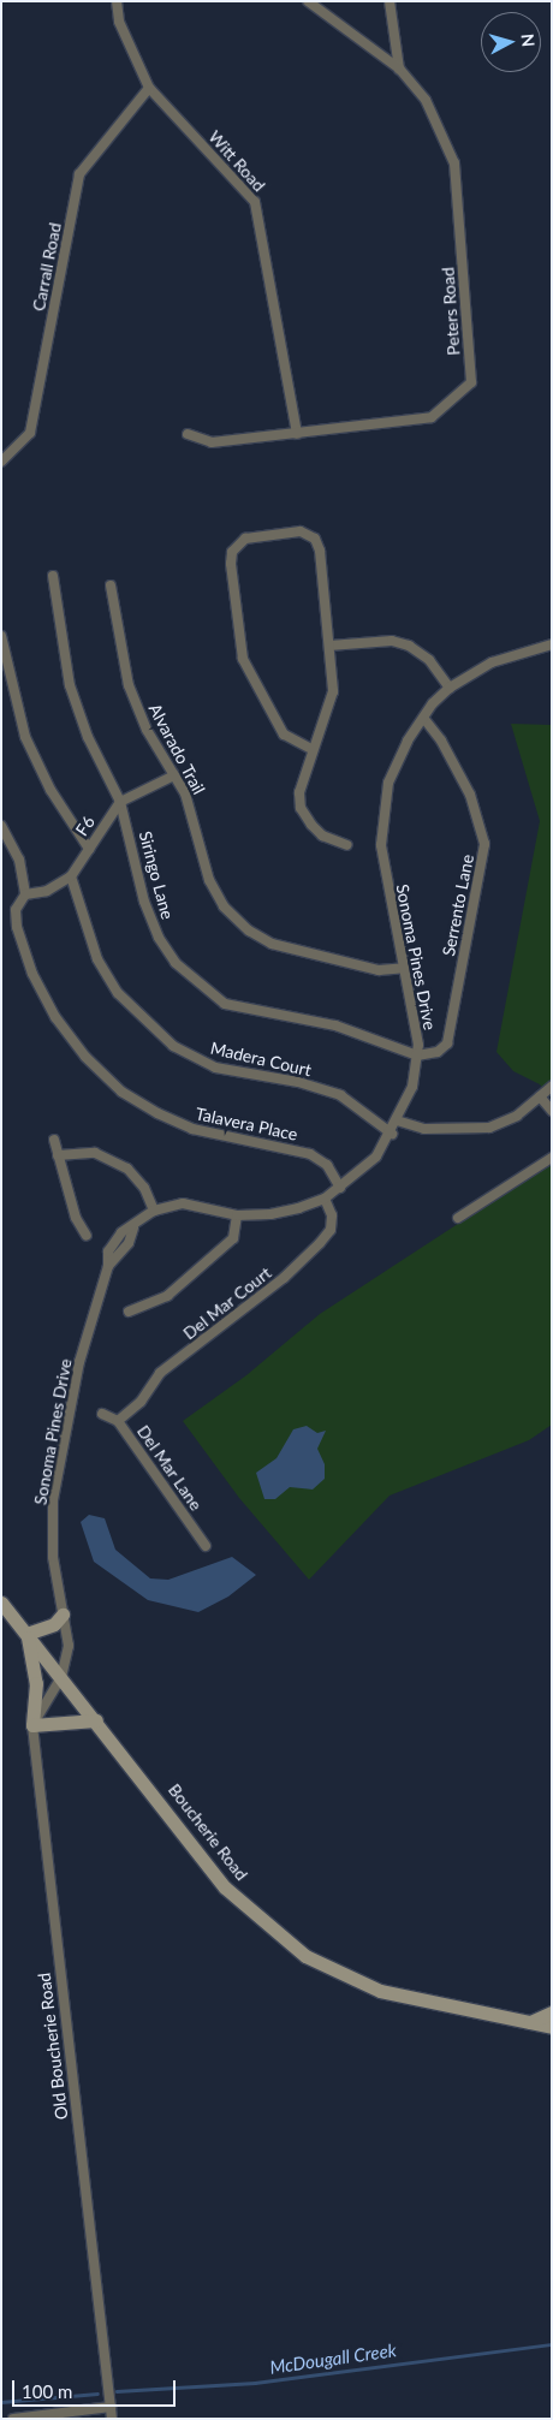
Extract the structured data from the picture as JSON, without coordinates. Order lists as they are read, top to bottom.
{
  "streets": {
    "main road": ["Boucherie Road"],
    "street": [
      "Witt Road",
      "Carrall Road",
      "Peters Road",
      "Alvarado Trail",
      "F6",
      "Siringo Lane",
      "Serrento Lane",
      "Sonoma Pines Drive",
      "Madera Court",
      "Talavera Place",
      "Del Mar Court",
      "Del Mar Lane",
      "Old Boucherie Road"
    ]
  },
  "crossings": [
    ["Witt Road", "Carrall Road"],
    ["Witt Road", "Peters Road"],
    ["Alvarado Trail", "Sonoma Pines Drive"],
    ["F6", "Siringo Lane"],
    ["F6", "Madera Court"],
    ["F6", "Talavera Place"],
    ["Siringo Lane", "Serrento Lane"],
    ["Siringo Lane", "Sonoma Pines Drive"],
    ["Serrento Lane", "Sonoma Pines Drive"],
    ["Sonoma Pines Drive", "Madera Court"],
    ["Sonoma Pines Drive", "Talavera Place"],
    ["Sonoma Pines Drive", "Del Mar Court"],
    ["Sonoma Pines Drive", "Boucherie Road"],
    ["Del Mar Court", "Del Mar Lane"]
  ],
  "water": ["McDougall Creek"],
  "scale_bar": "100 m",
  "north": "right"
}
